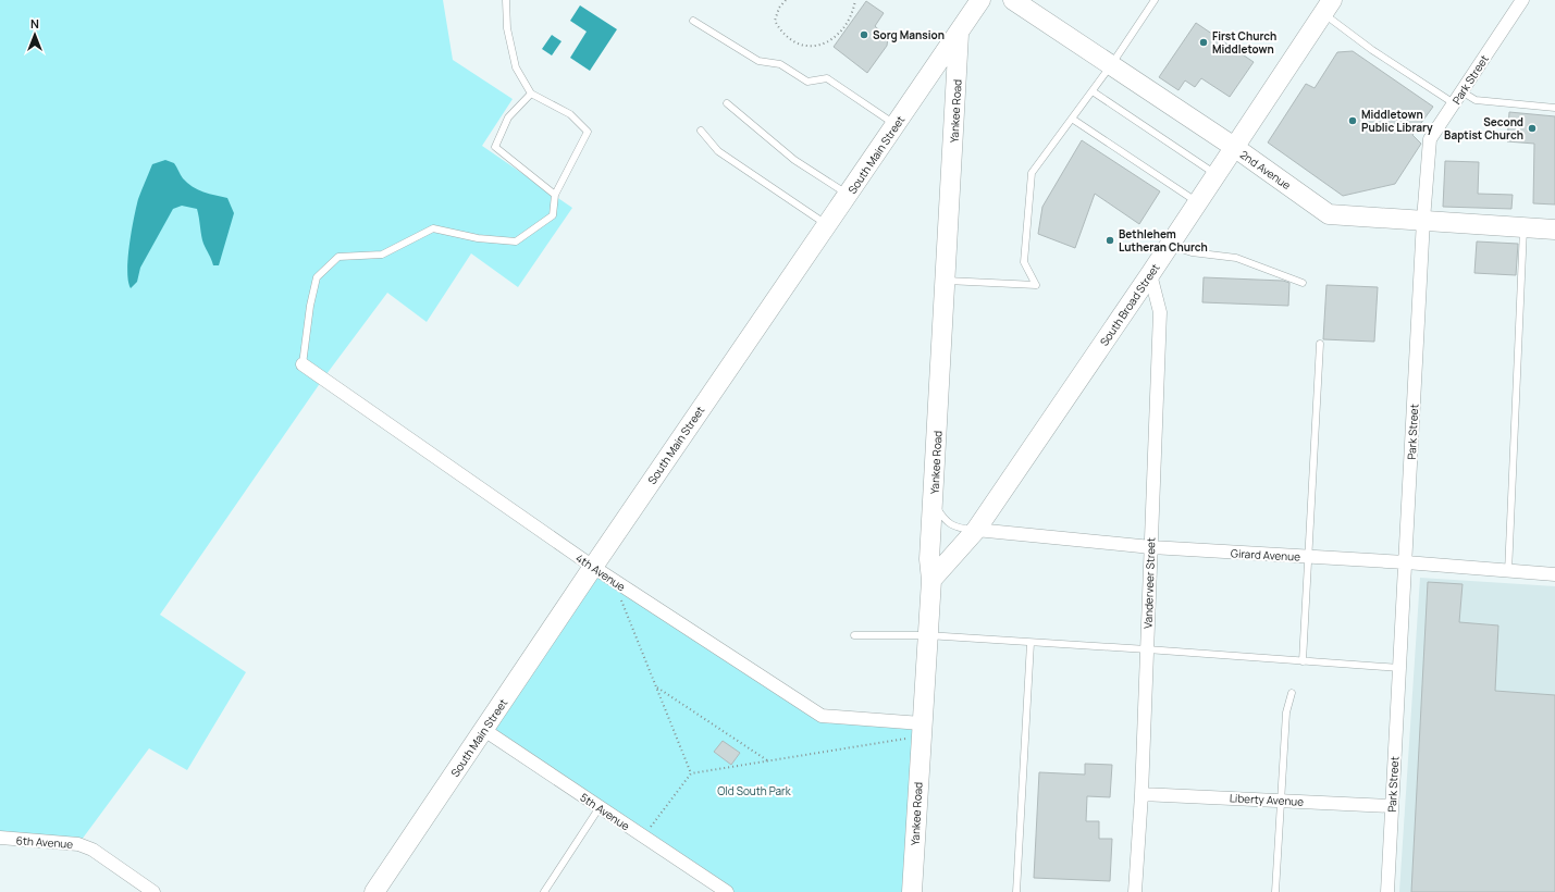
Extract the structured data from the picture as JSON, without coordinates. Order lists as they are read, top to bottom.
{
  "streets": {
    "street": [
      "Park Street",
      "Yankee Road",
      "South Main Street",
      "2nd Avenue",
      "South Broad Street",
      "Girard Avenue",
      "4th Avenue",
      "Vanderveer Street",
      "Liberty Avenue",
      "5th Avenue",
      "6th Avenue"
    ]
  },
  "crossings": [
    ["Park Street", "2nd Avenue"],
    ["Park Street", "Girard Avenue"],
    ["Park Street", "Liberty Avenue"],
    ["Yankee Road", "South Main Street"],
    ["Yankee Road", "South Broad Street"],
    ["Yankee Road", "4th Avenue"],
    ["South Main Street", "4th Avenue"],
    ["South Main Street", "5th Avenue"],
    ["2nd Avenue", "South Broad Street"],
    ["South Broad Street", "Girard Avenue"],
    ["South Broad Street", "Vanderveer Street"],
    ["Girard Avenue", "Vanderveer Street"],
    ["Vanderveer Street", "Liberty Avenue"]
  ],
  "parks": ["Old South Park"],
  "places": [
    "Sorg Mansion",
    "First Church Middletown",
    "Middletown Public Library",
    "Second Baptist Church",
    "Bethlehem Lutheran Church"
  ],
  "north": "top"
}
